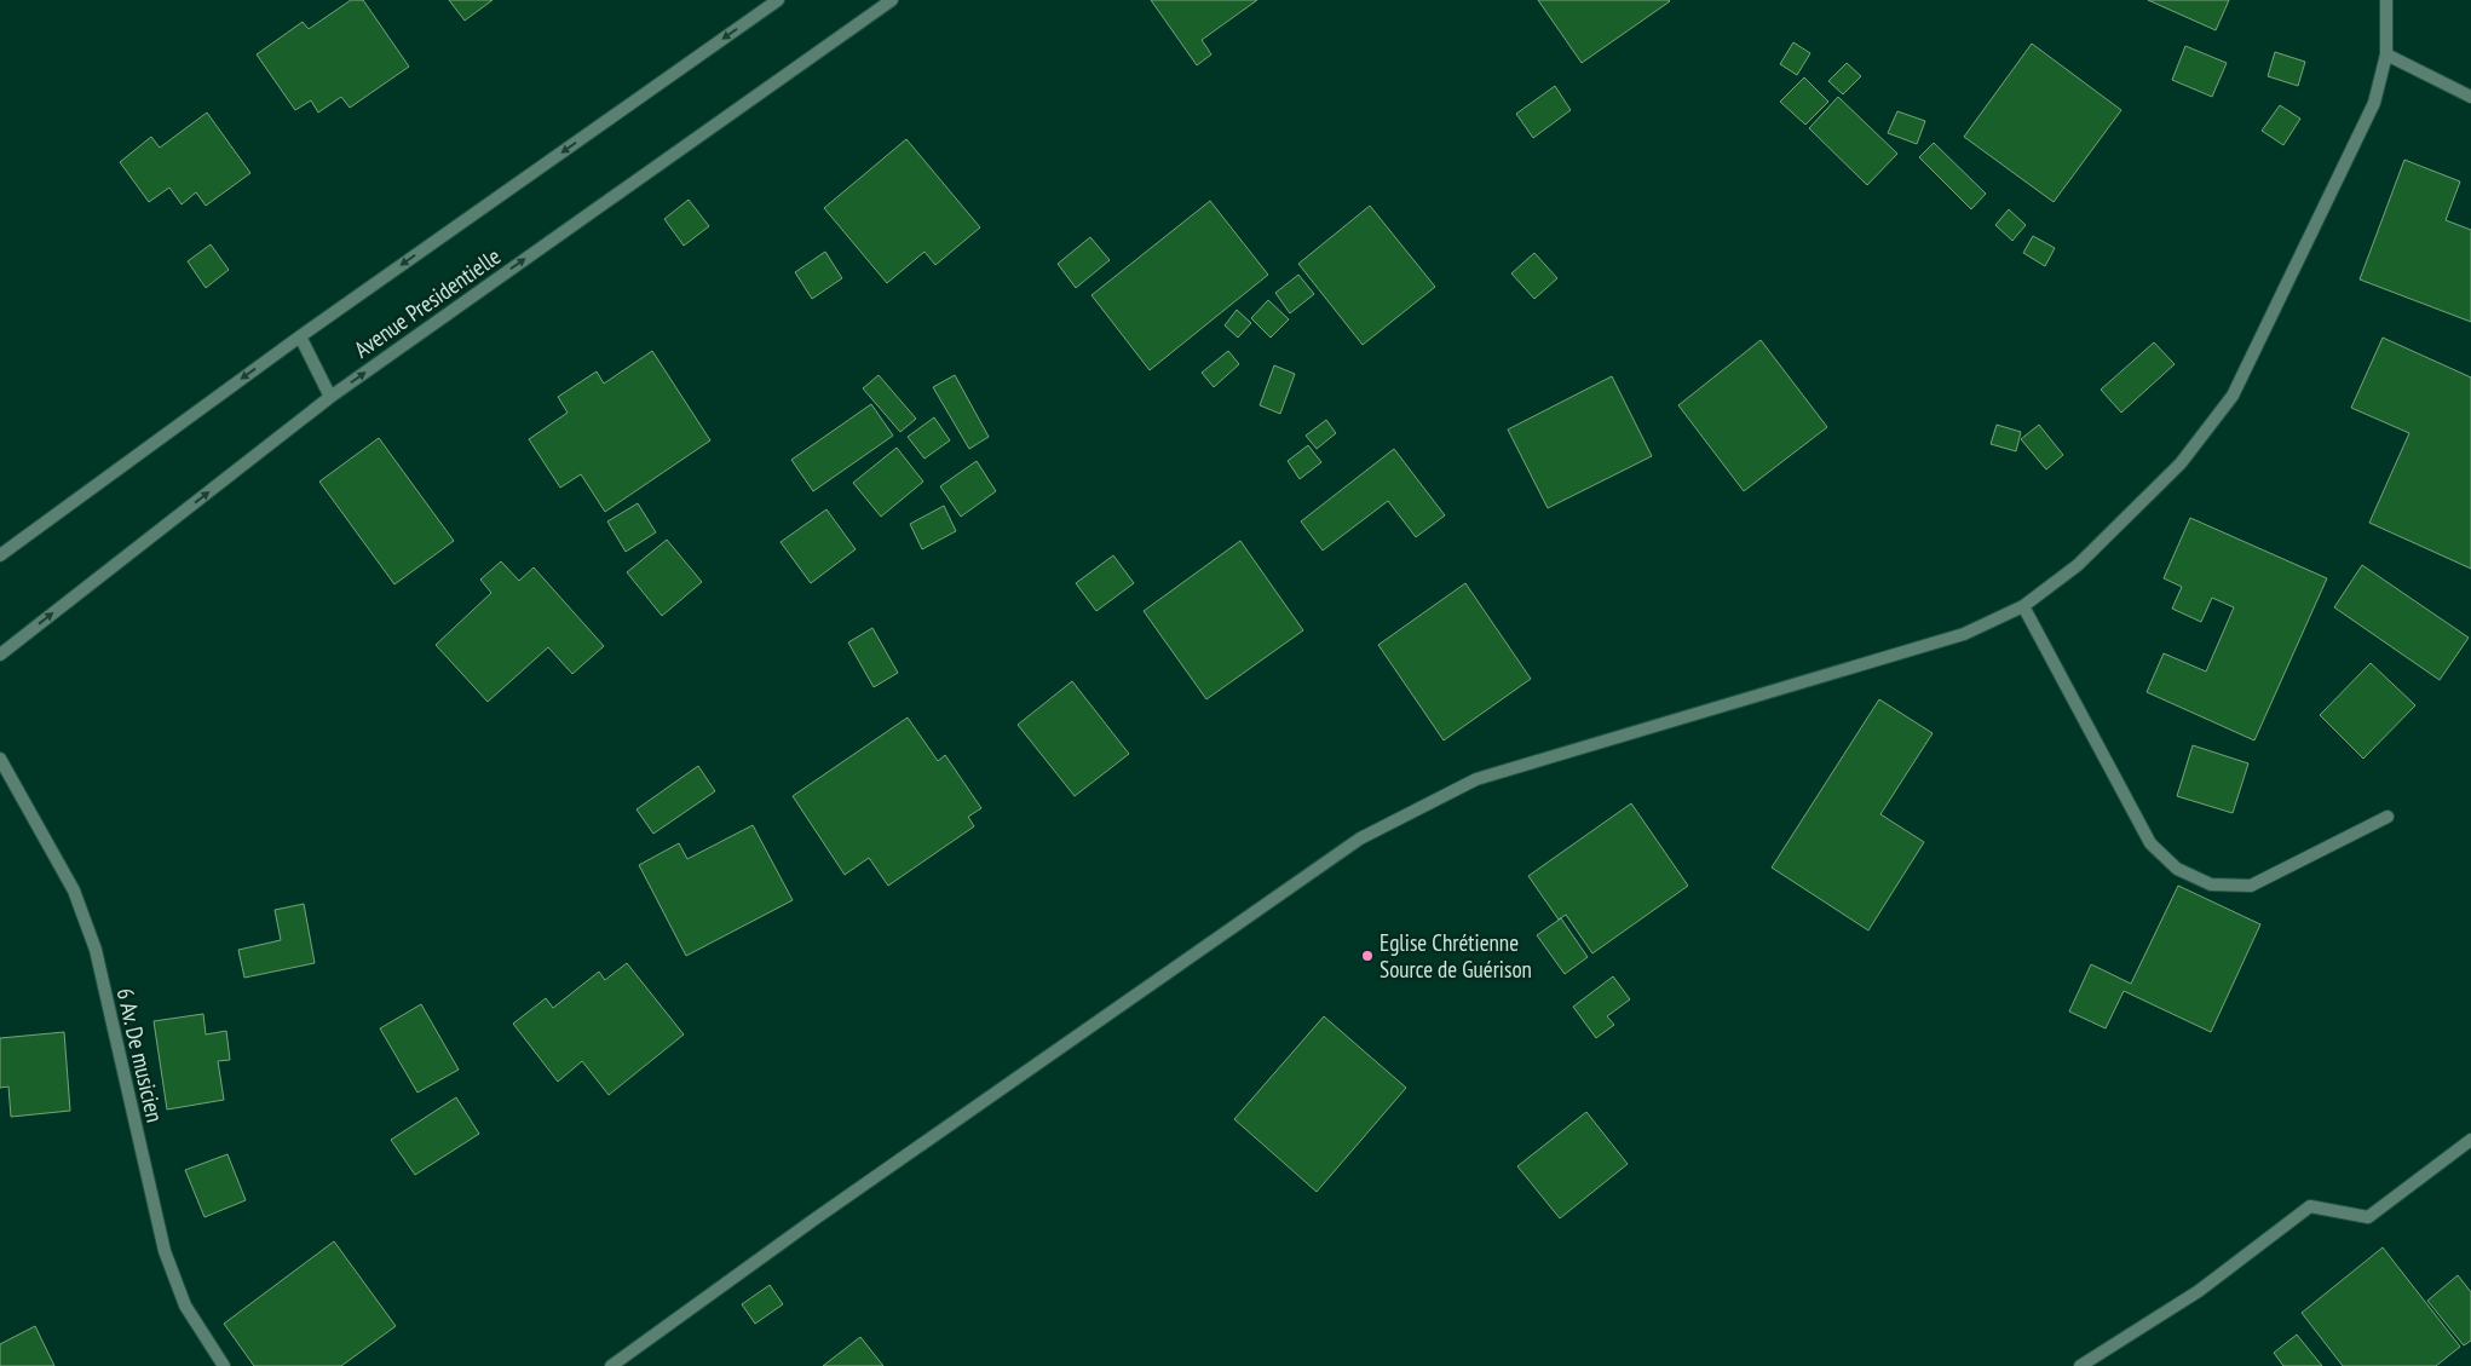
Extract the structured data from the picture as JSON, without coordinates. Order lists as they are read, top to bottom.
{
  "streets": {
    "street": ["Avenue Presidentielle", "6 Av. De musicien"]
  },
  "places": ["Eglise Chrétienne Source de Guérison"]
}
